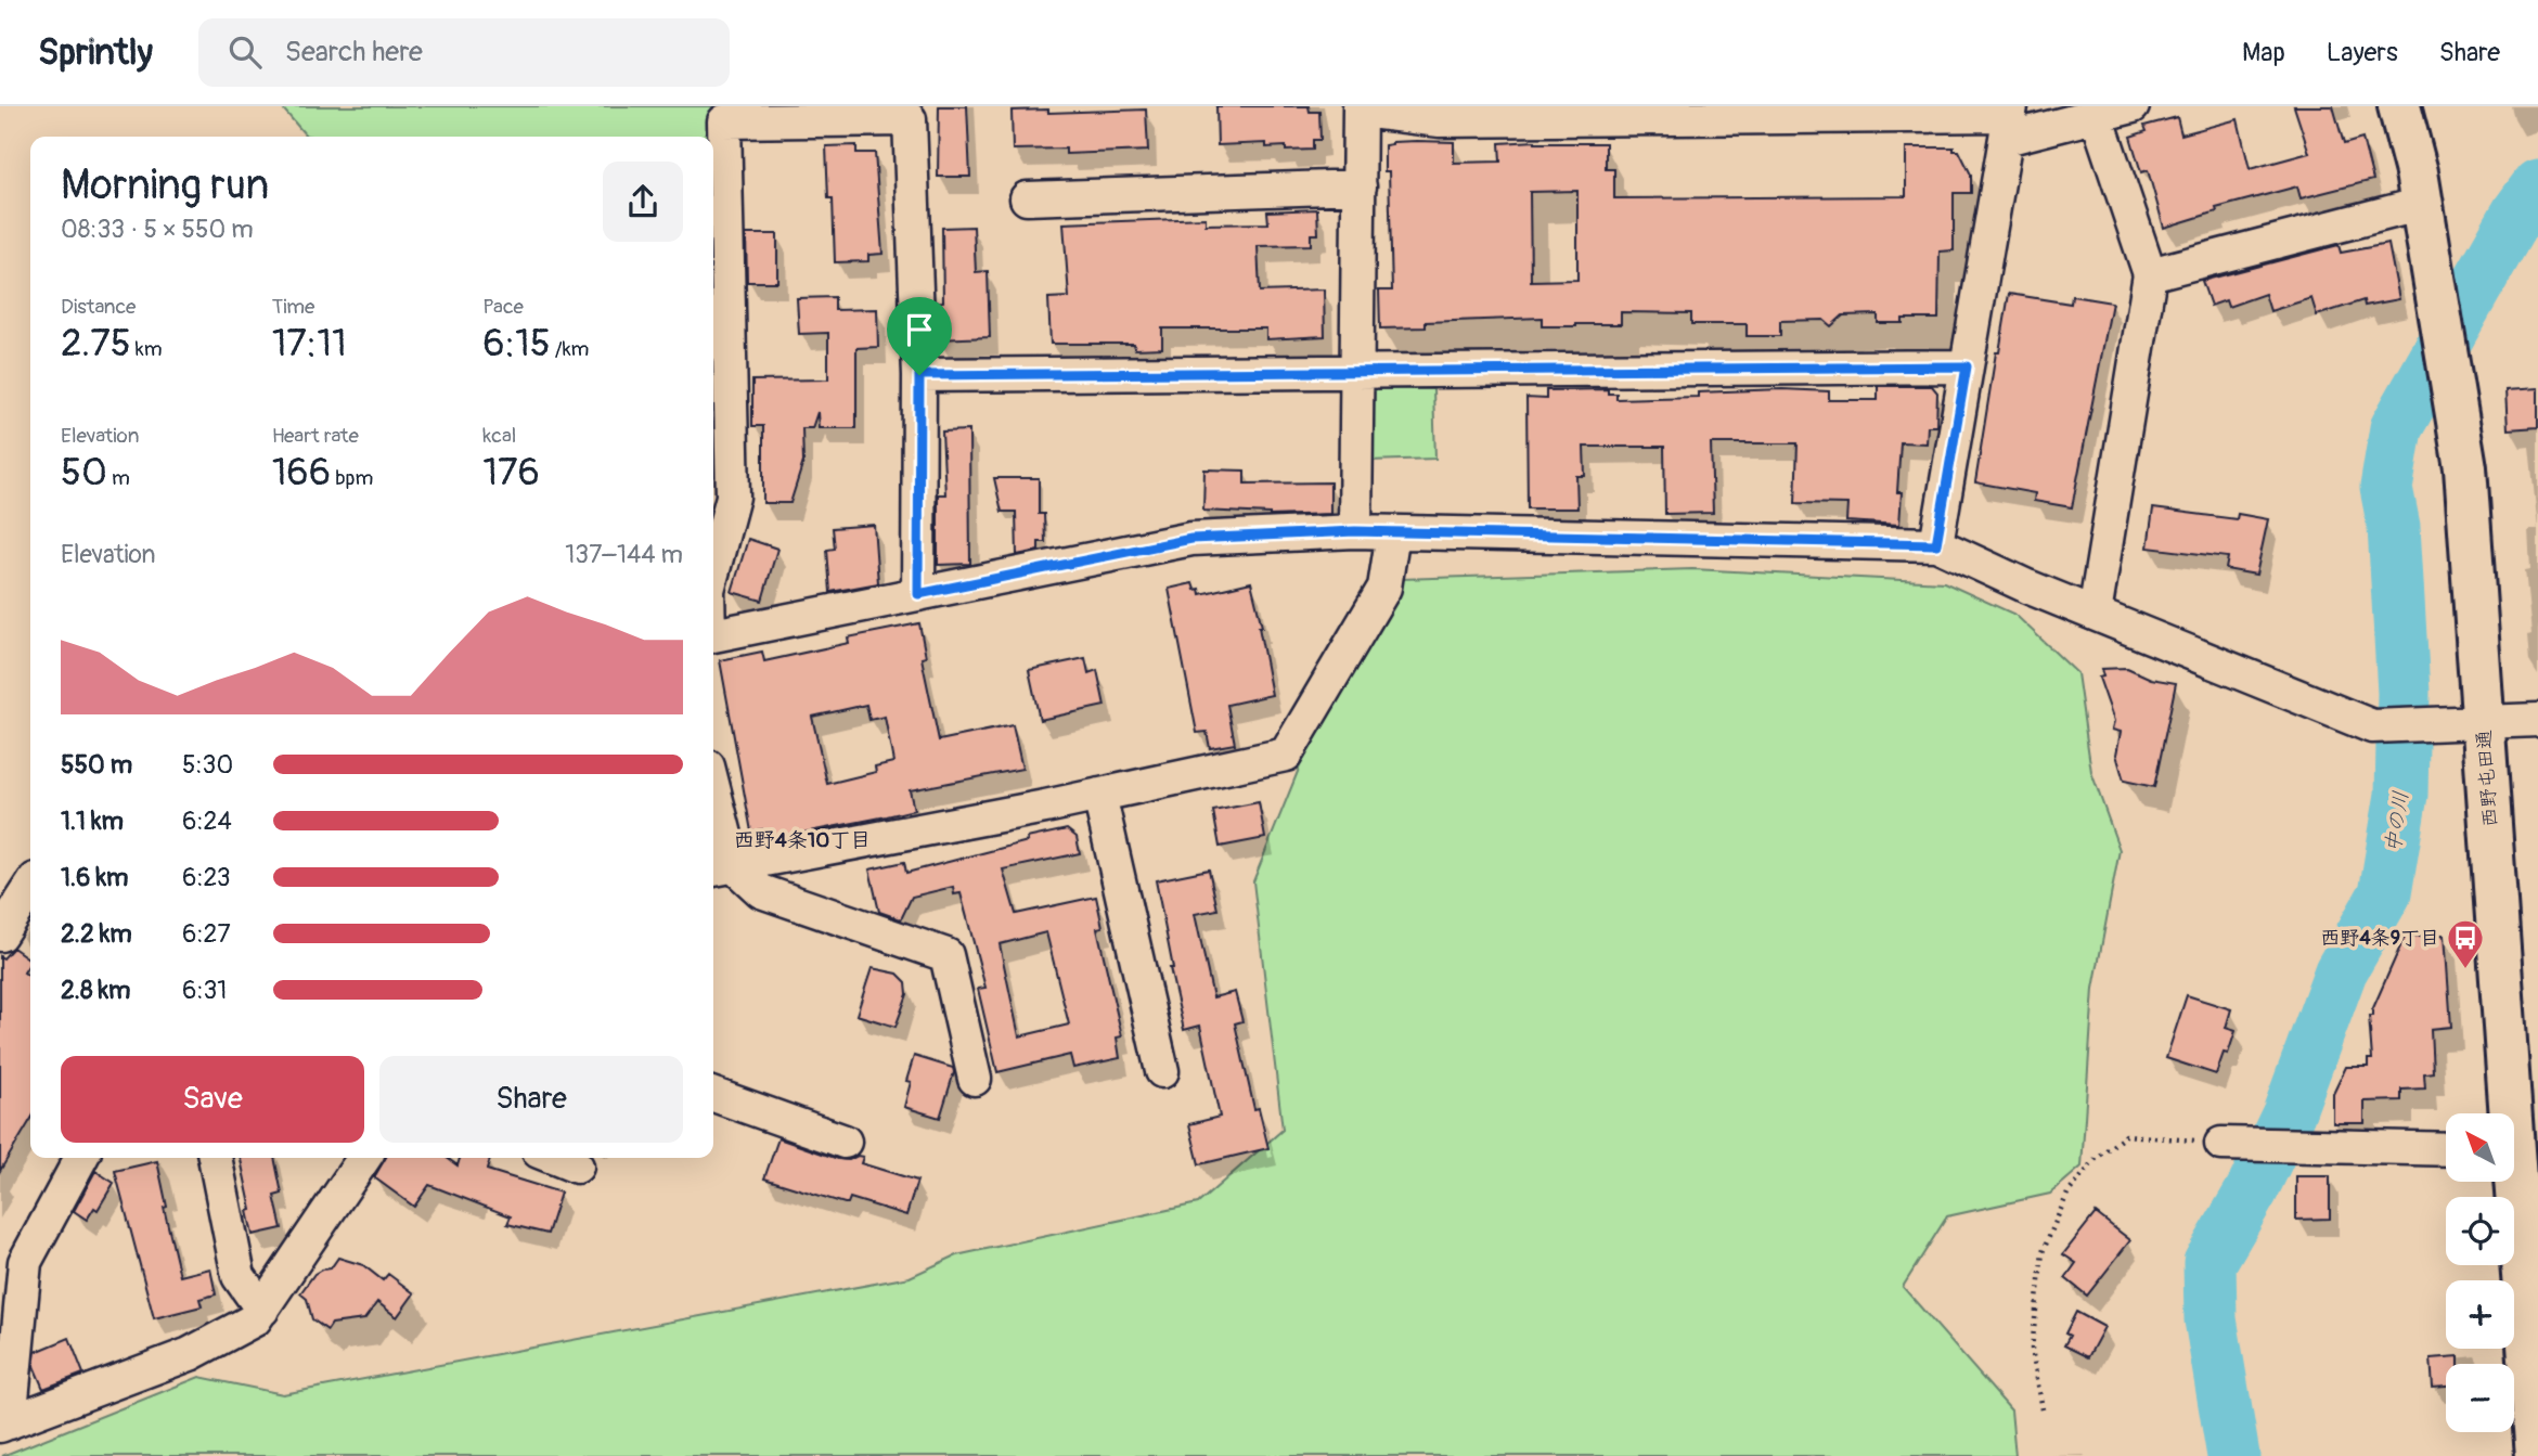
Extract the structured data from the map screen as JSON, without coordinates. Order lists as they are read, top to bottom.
{
  "streets": {
    "street": ["西野屯田通"]
  },
  "districts": ["西野4条10丁目"],
  "water": ["中の川"],
  "places": {
    "bus stop": ["西野4条9丁目"]
  },
  "north": "top left",
  "page": {
    "header": "Sprintly",
    "search": "Search here",
    "nav": ["Map", "Layers", "Share"],
    "heading": ["Morning run", "08:33 · 5 × 550 m"],
    "stats": [
      ["Distance", "2.75 km"],
      ["Time", "17:11"],
      ["Pace", "6:15 /km"],
      ["Elevation", "50 m"],
      ["Heart rate", "166 bpm"],
      ["kcal", "176"]
    ],
    "chart": ["Elevation", "137–144 m"],
    "list": [
      {
        "name": "550 m",
        "note": "5:30"
      },
      {
        "name": "1.1 km",
        "note": "6:24"
      },
      {
        "name": "1.6 km",
        "note": "6:23"
      },
      {
        "name": "2.2 km",
        "note": "6:27"
      },
      {
        "name": "2.8 km",
        "note": "6:31"
      }
    ],
    "buttons": ["Save", "Share"],
    "map_buttons": ["+", "−"]
  }
}
